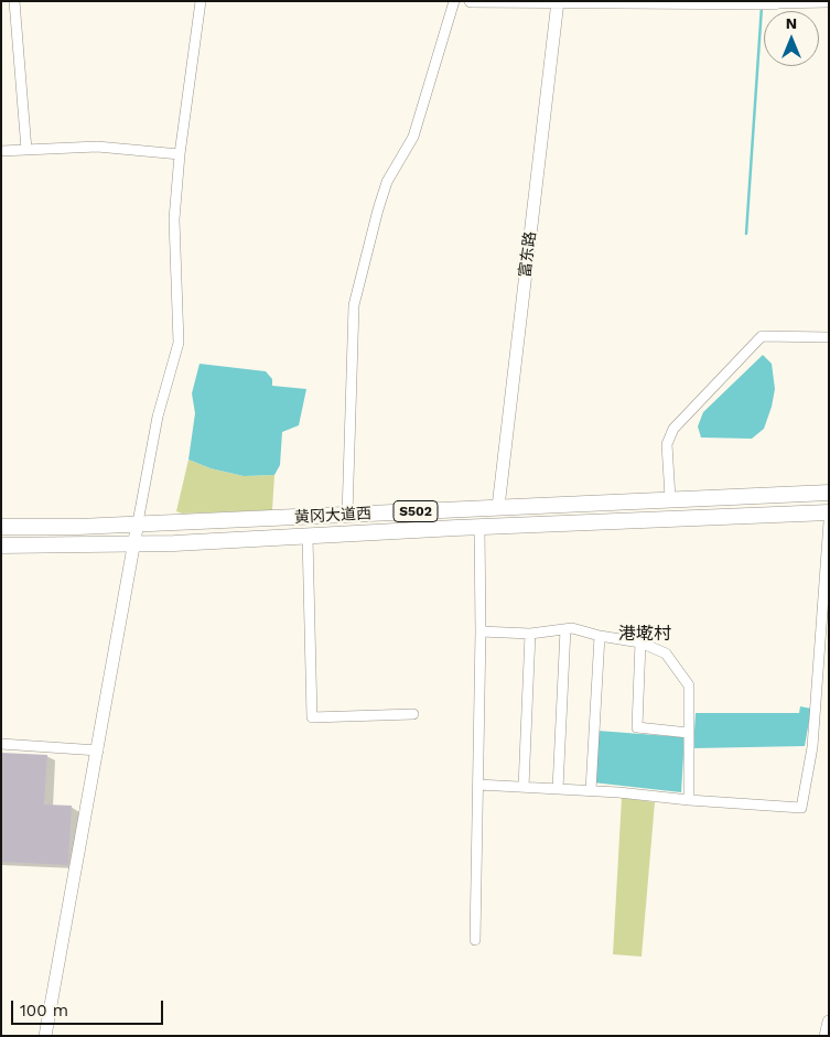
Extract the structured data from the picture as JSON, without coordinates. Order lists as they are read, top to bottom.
{
  "streets": {
    "main road": ["S502", "黄冈大道西"],
    "street": ["富东路"]
  },
  "crossings": [
    ["富东路", "黄冈大道西"]
  ],
  "districts": ["港墘村"],
  "scale_bar": "100 m",
  "north": "top"
}
